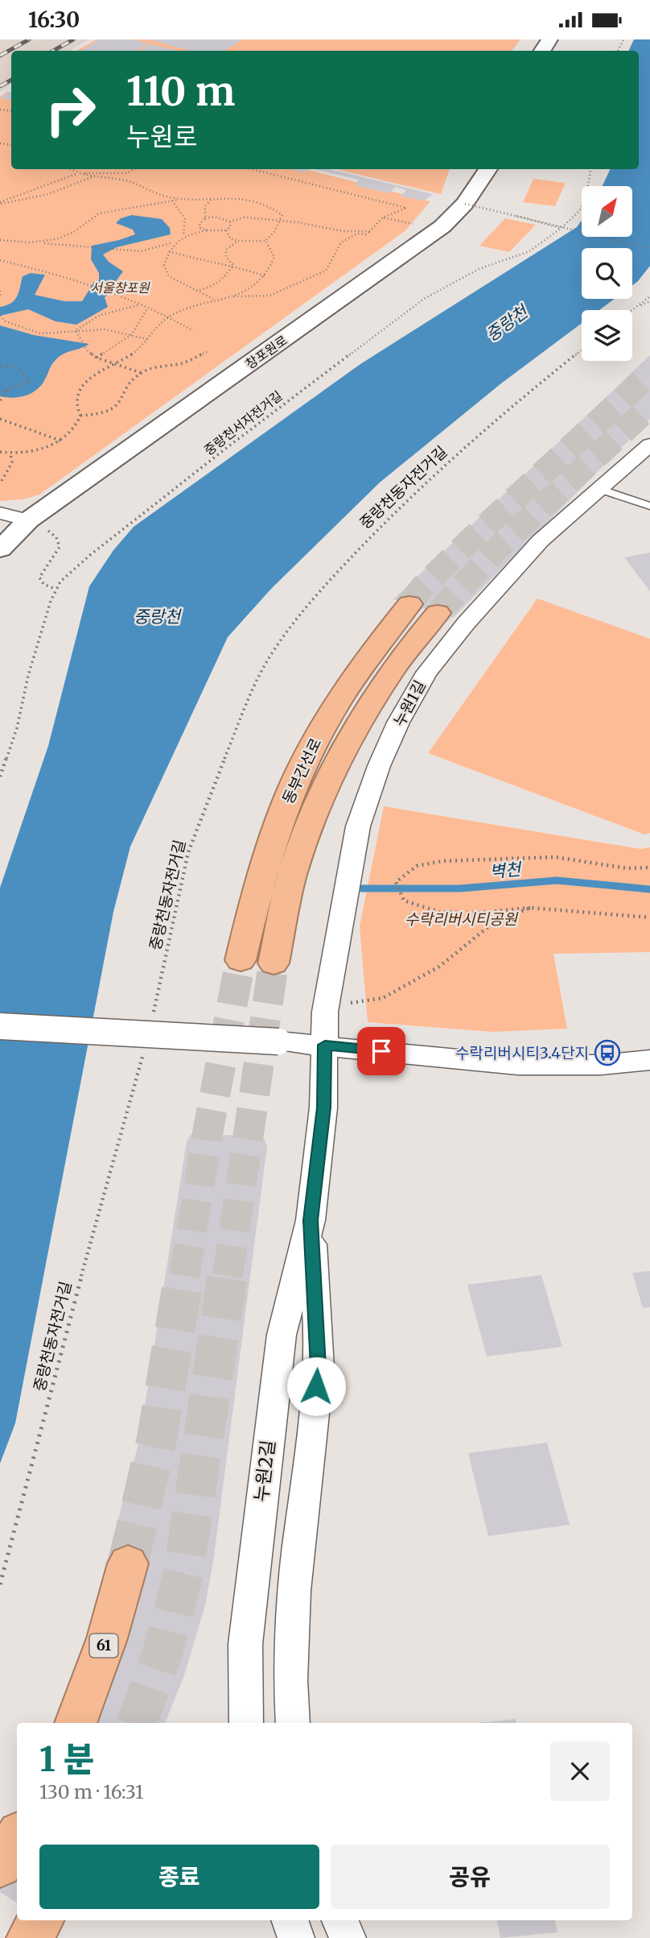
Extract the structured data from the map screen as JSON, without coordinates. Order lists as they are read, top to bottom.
{
  "streets": {
    "highway": ["동부간선로", "61"],
    "street": ["창포원로", "누원1길", "누원2길"],
    "path": ["중랑천서자전거길", "중랑천동자전거길"]
  },
  "crossings": [
    ["누원1길", "누원2길"]
  ],
  "water": ["중랑천", "벽천"],
  "parks": ["서울창포원", "수락리버시티공원"],
  "places": {
    "bus stop": ["수락리버시티3.4단지"]
  },
  "north": "top right",
  "page": {
    "status": "16:30",
    "turn": ["110 m", "누원로"],
    "heading": ["1 분", "130 m · 16:31"],
    "buttons": ["종료", "공유"]
  }
}
